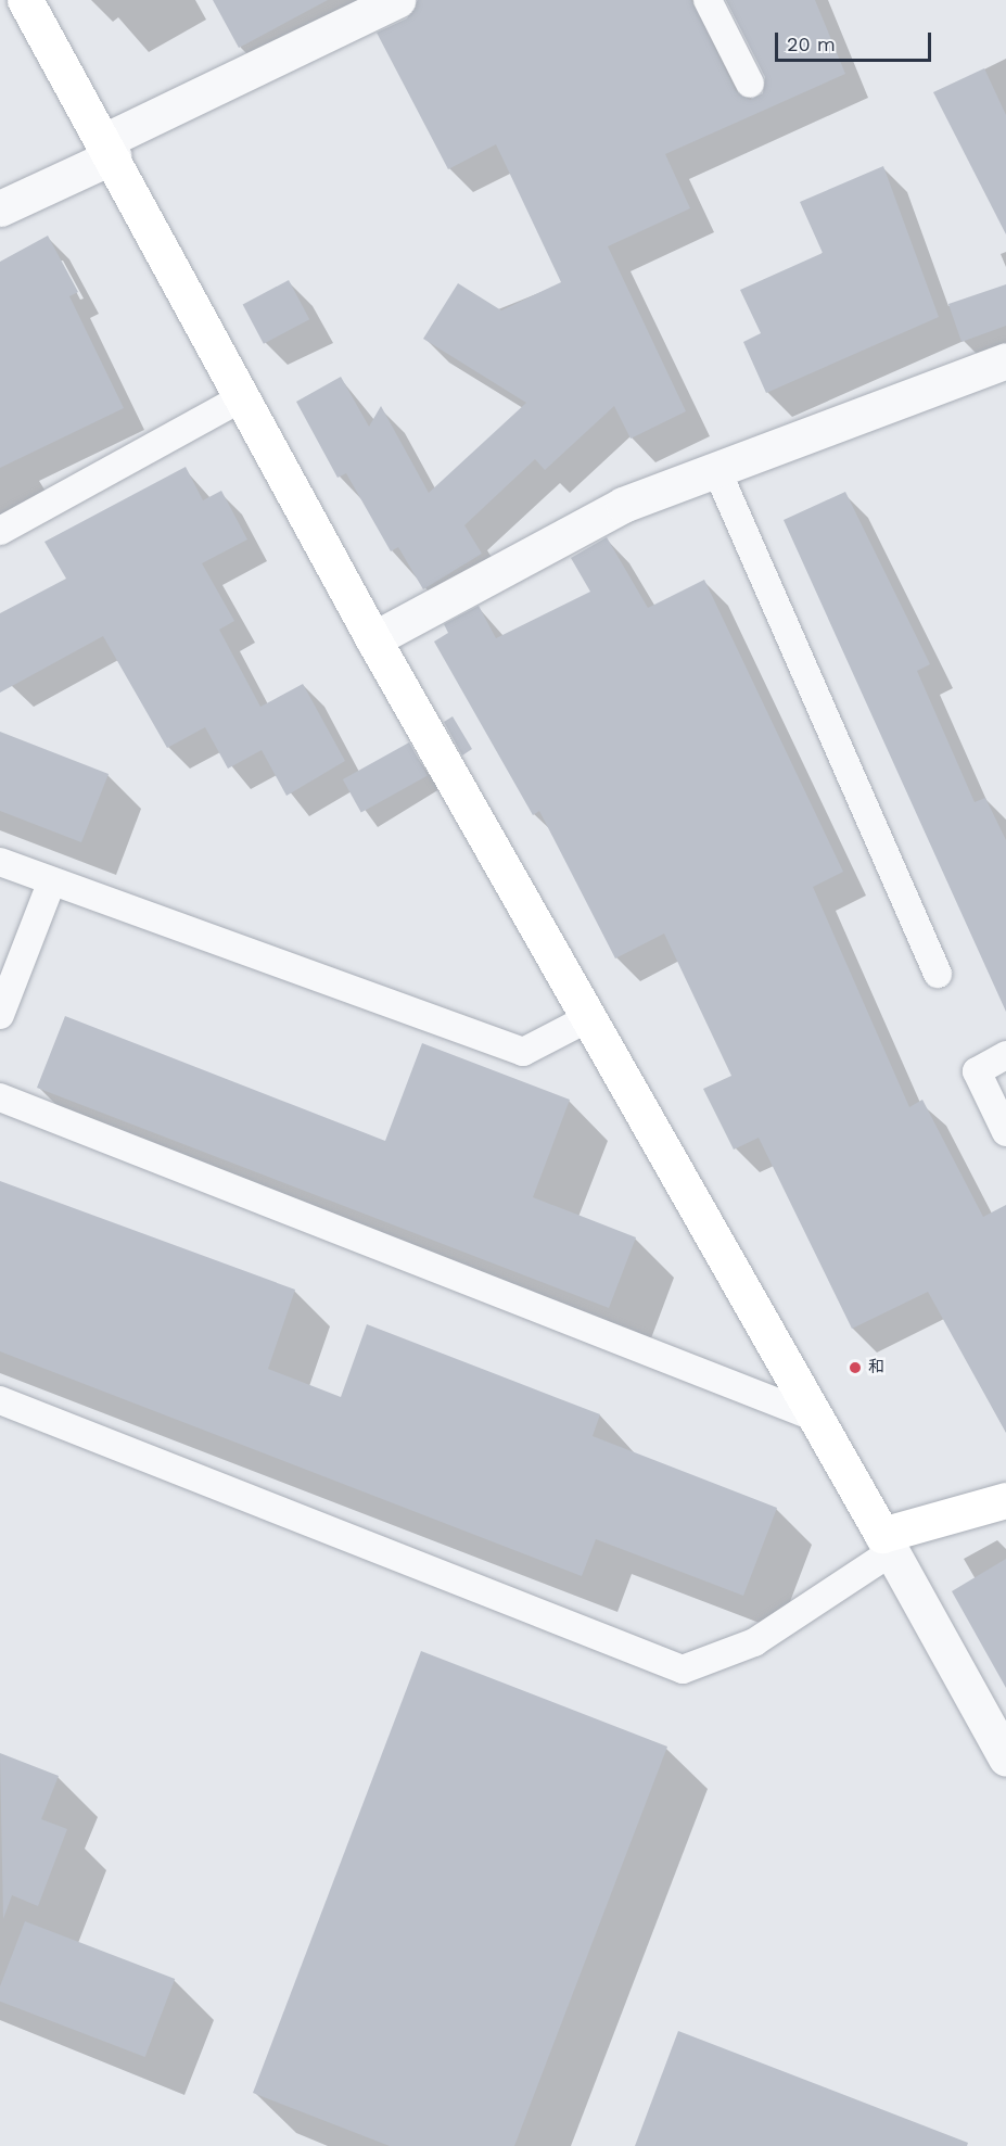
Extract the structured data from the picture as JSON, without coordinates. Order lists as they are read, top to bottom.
{
  "places": ["和"],
  "scale_bar": "20 m"
}
